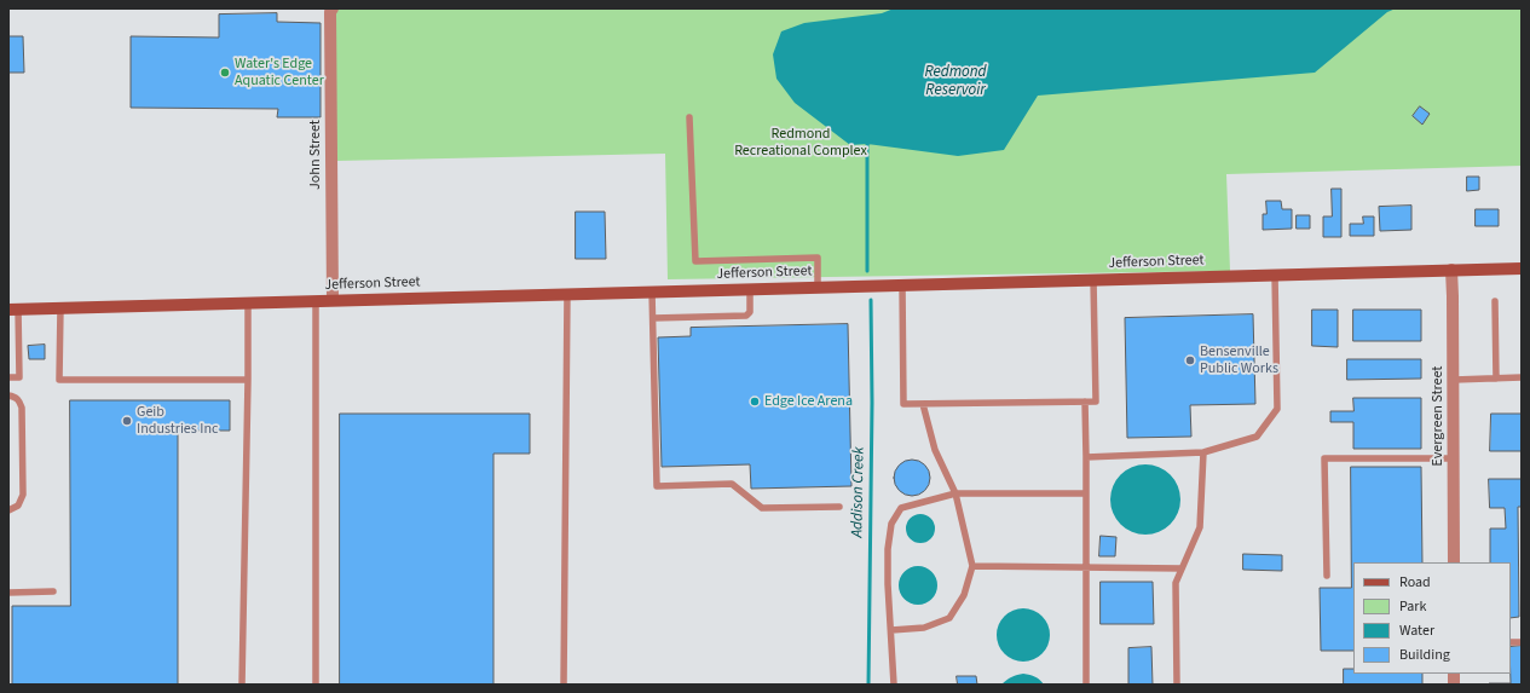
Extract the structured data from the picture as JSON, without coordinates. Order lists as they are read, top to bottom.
{
  "streets": {
    "street": ["John Street", "Jefferson Street", "Evergreen Street"]
  },
  "crossings": [
    ["John Street", "Jefferson Street"],
    ["Jefferson Street", "Evergreen Street"]
  ],
  "water": ["Redmond Reservoir", "Addison Creek"],
  "parks": ["Redmond Recreational Complex"],
  "places": [
    "Water's Edge Aquatic Center",
    "Bensenville Public Works",
    "Edge Ice Arena",
    "Geib Industries Inc"
  ],
  "legend": [
    "Road",
    "Park",
    "Water",
    "Building"
  ]
}
